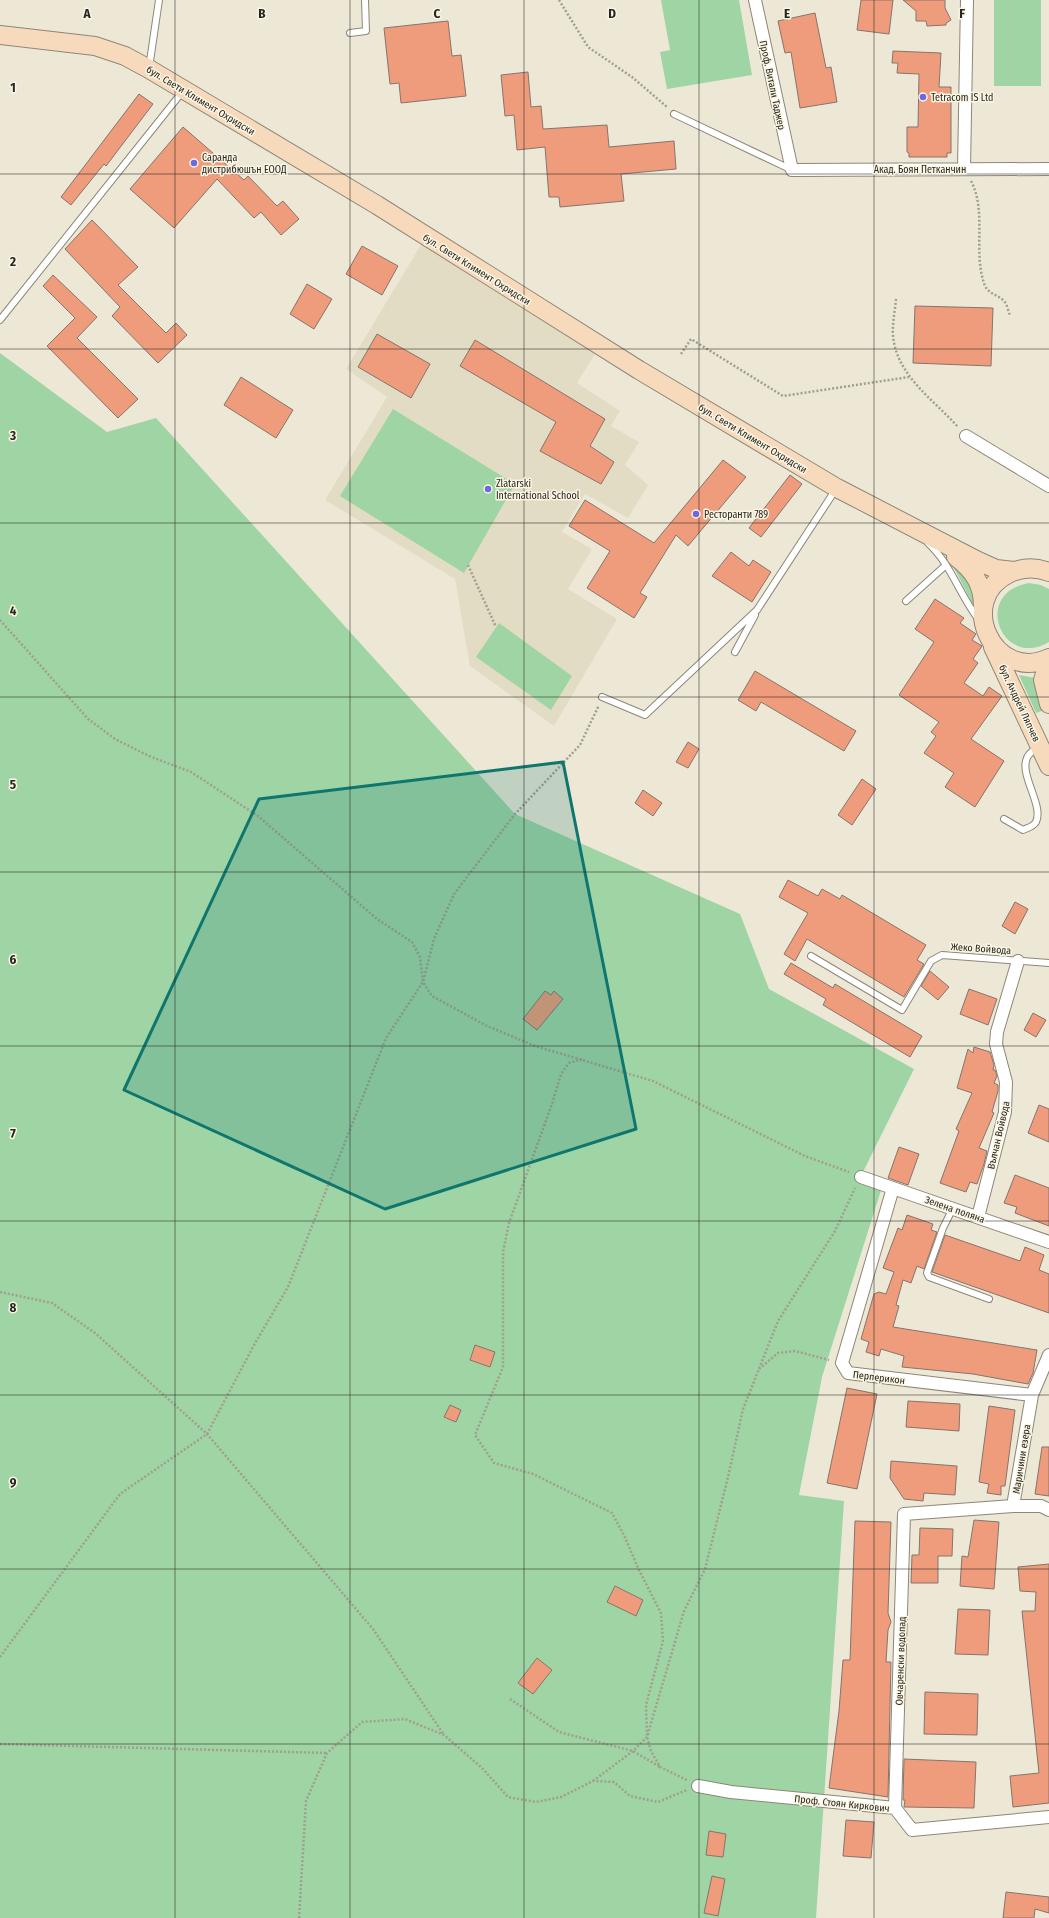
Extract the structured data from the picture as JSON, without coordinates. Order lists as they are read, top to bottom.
{
  "streets": {
    "main road": ["бул. Свети Климент Охридски", "бул. Андрей Ляпчев"],
    "street": [
      "Проф. Витали Таджер",
      "Акад. Боян Петканчин",
      "Вълчан Войвода",
      "Зелена поляна",
      "Перперикон",
      "Маричини езера",
      "Овчаренски водопад",
      "Проф. Стоян Киркович"
    ],
    "lane": ["Жеко Войвода"]
  },
  "crossings": [
    ["Проф. Витали Таджер", "Акад. Боян Петканчин"],
    ["бул. Свети Климент Охридски", "бул. Андрей Ляпчев"],
    ["Жеко Войвода", "Вълчан Войвода"],
    ["Вълчан Войвода", "Зелена поляна"],
    ["Зелена поляна", "Перперикон"],
    ["Перперикон", "Маричини езера"],
    ["Маричини езера", "Овчаренски водопад"],
    ["Овчаренски водопад", "Проф. Стоян Киркович"]
  ],
  "places": [
    "Tetracom IS Ltd",
    "Саранда дистрибюшън ЕООД",
    "Zlatarski International School",
    "Ресторанти 789"
  ],
  "grid": {
    "columns": [
      "A",
      "B",
      "C",
      "D",
      "E",
      "F"
    ],
    "rows": [
      "1",
      "2",
      "3",
      "4",
      "5",
      "6",
      "7",
      "8",
      "9"
    ]
  }
}
